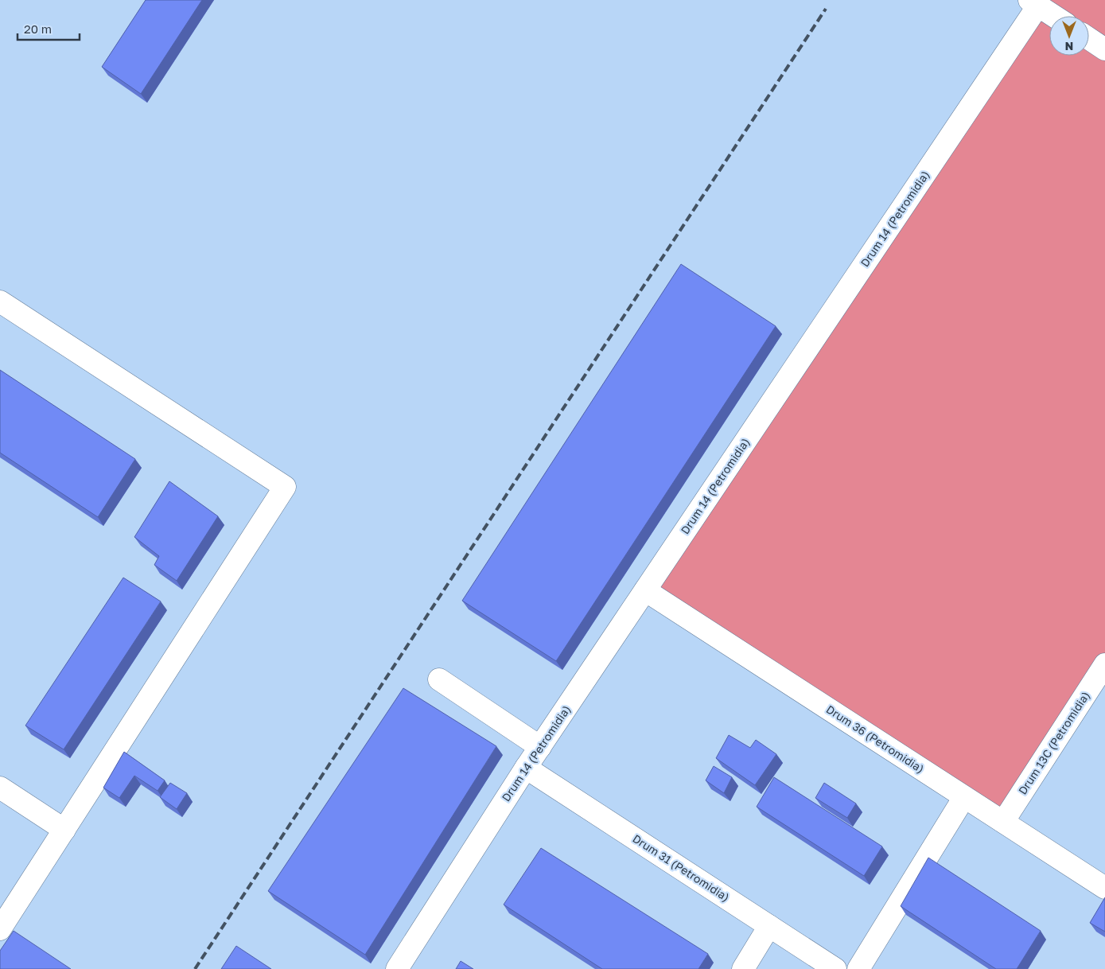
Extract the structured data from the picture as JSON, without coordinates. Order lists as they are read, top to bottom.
{
  "streets": {
    "lane": [
      "Drum 14 (Petromidia)",
      "Drum 36 (Petromidia)",
      "Drum 13C (Petromidia)",
      "Drum 31 (Petromidia)"
    ]
  },
  "crossings": [
    ["Drum 14 (Petromidia)", "Drum 36 (Petromidia)"],
    ["Drum 14 (Petromidia)", "Drum 31 (Petromidia)"],
    ["Drum 36 (Petromidia)", "Drum 13C (Petromidia)"]
  ],
  "scale_bar": "20 m",
  "north": "bottom"
}
